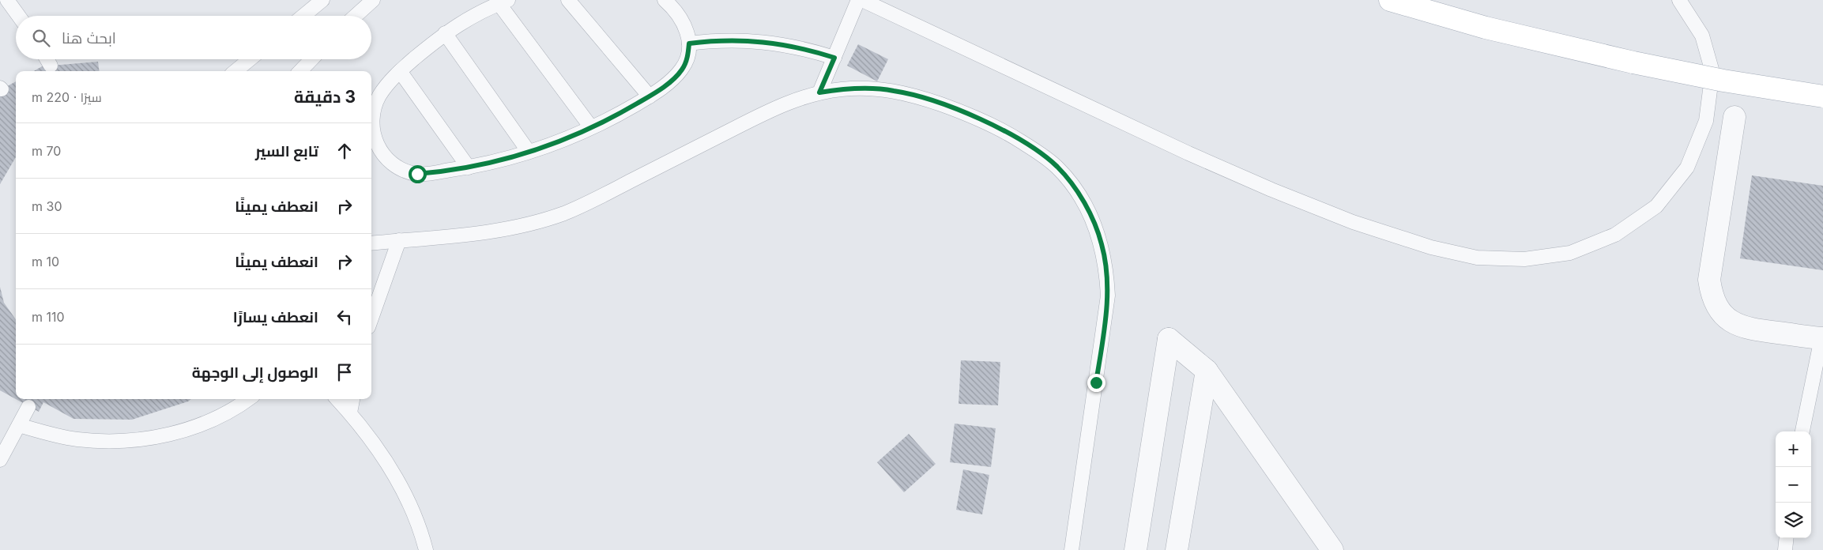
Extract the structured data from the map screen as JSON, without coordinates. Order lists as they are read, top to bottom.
{
  "page": {
    "search": "ابحث هنا",
    "heading": ["3 دقيقة", "سيرًا · 220 m"],
    "list": [
      ["تابع السير", "70 m"],
      ["انعطف يمينًا", "30 m"],
      ["انعطف يمينًا", "10 m"],
      ["انعطف يسارًا", "110 m"],
      "الوصول إلى الوجهة"
    ],
    "map_buttons": ["+", "−"]
  }
}
